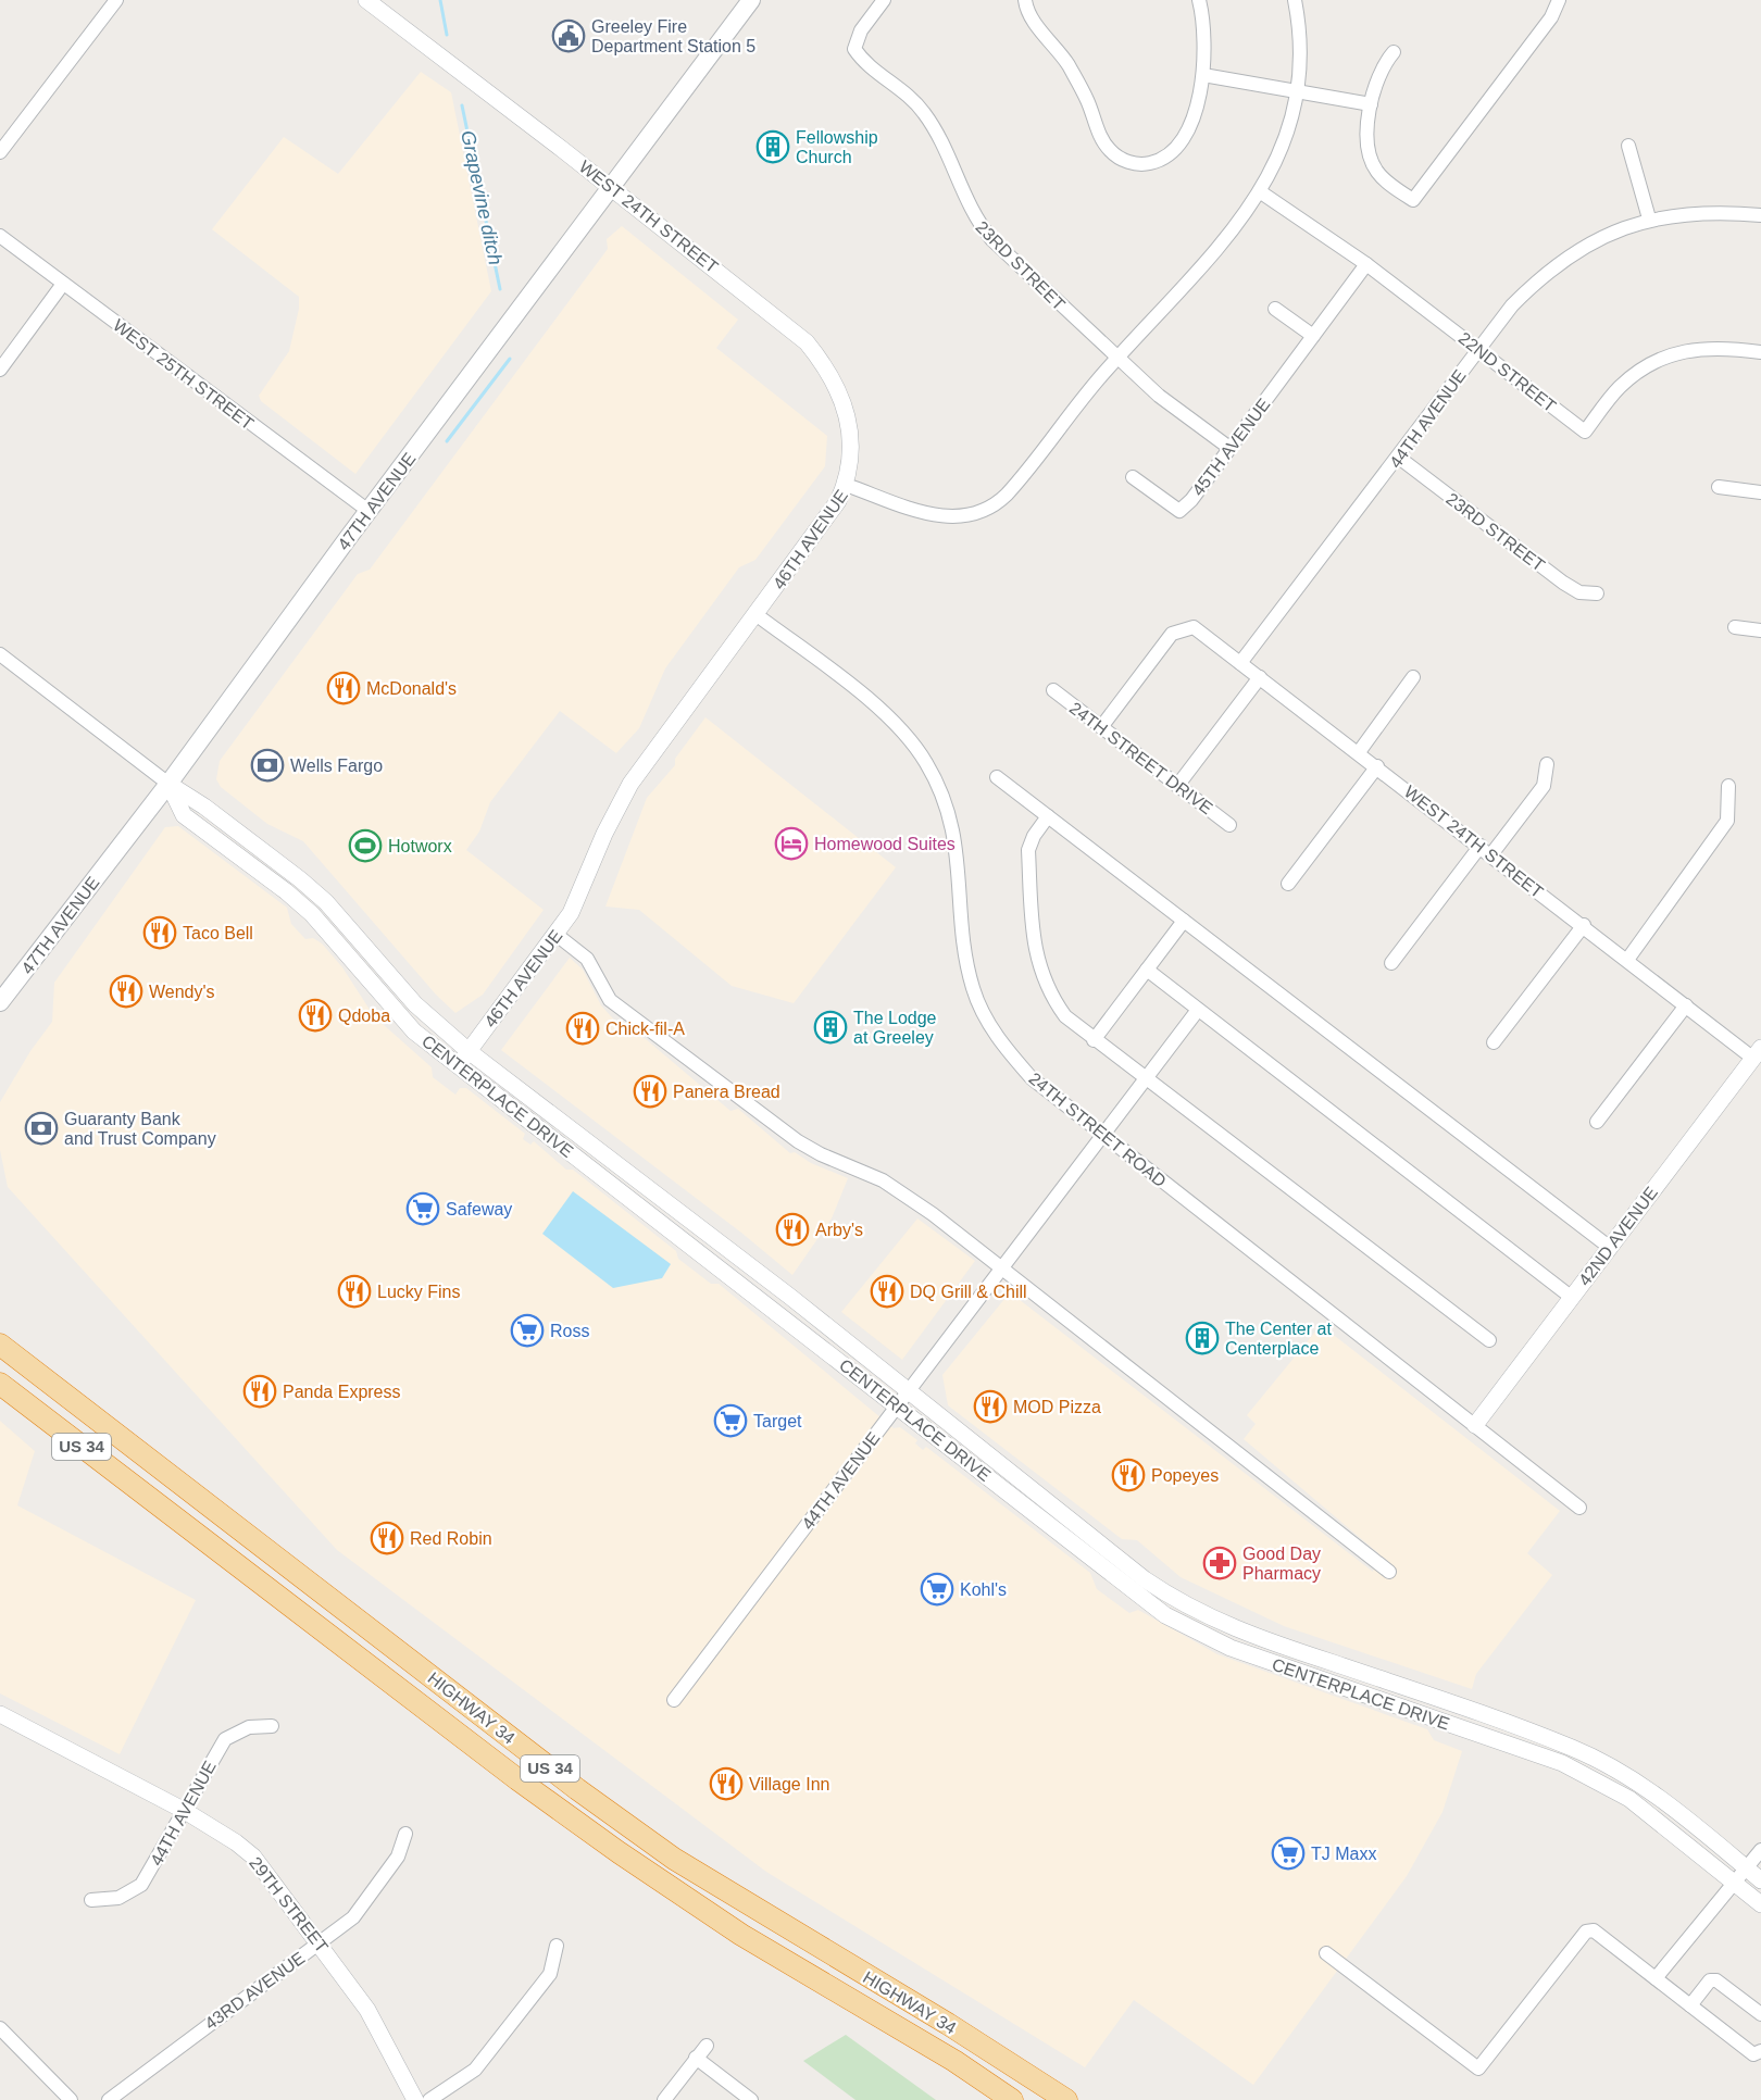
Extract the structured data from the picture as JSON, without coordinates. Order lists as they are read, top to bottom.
{
  "streets": {
    "highway": ["US 34", "HIGHWAY 34"],
    "main road": ["47TH AVENUE"],
    "street": [
      "WEST 24TH STREET",
      "23RD STREET",
      "22ND STREET",
      "WEST 25TH STREET",
      "44TH AVENUE",
      "45TH AVENUE",
      "46TH AVENUE",
      "24TH STREET DRIVE",
      "CENTERPLACE DRIVE",
      "24TH STREET ROAD",
      "42ND AVENUE",
      "29TH STREET",
      "43RD AVENUE"
    ]
  },
  "crossings": [
    ["WEST 24TH STREET", "44TH AVENUE"],
    ["WEST 24TH STREET", "47TH AVENUE"],
    ["WEST 24TH STREET", "46TH AVENUE"],
    ["WEST 24TH STREET", "24TH STREET DRIVE"],
    ["WEST 24TH STREET", "42ND AVENUE"],
    ["23RD STREET", "44TH AVENUE"],
    ["23RD STREET", "45TH AVENUE"],
    ["23RD STREET", "46TH AVENUE"],
    ["22ND STREET", "44TH AVENUE"],
    ["22ND STREET", "45TH AVENUE"],
    ["22ND STREET", "46TH AVENUE"],
    ["WEST 25TH STREET", "47TH AVENUE"],
    ["44TH AVENUE", "CENTERPLACE DRIVE"],
    ["44TH AVENUE", "24TH STREET ROAD"],
    ["44TH AVENUE", "29TH STREET"],
    ["47TH AVENUE", "CENTERPLACE DRIVE"],
    ["46TH AVENUE", "CENTERPLACE DRIVE"],
    ["46TH AVENUE", "24TH STREET ROAD"],
    ["24TH STREET ROAD", "42ND AVENUE"],
    ["29TH STREET", "43RD AVENUE"]
  ],
  "water": ["Grapevine ditch"],
  "places": {
    "public building": ["Greeley Fire Department Station 5"],
    "building": ["Fellowship Church", "The Lodge at Greeley", "The Center at Centerplace"],
    "restaurant": [
      "McDonald's",
      "Taco Bell",
      "Wendy's",
      "Qdoba",
      "Chick-fil-A",
      "Panera Bread",
      "Arby's",
      "Lucky Fins",
      "DQ Grill & Chill",
      "Panda Express",
      "MOD Pizza",
      "Popeyes",
      "Red Robin",
      "Village Inn"
    ],
    "bank": ["Wells Fargo", "Guaranty Bank and Trust Company"],
    "hotel": ["Homewood Suites"],
    "sports": ["Hotworx"],
    "supermarket": [
      "Safeway",
      "Ross",
      "Target",
      "Kohl's",
      "TJ Maxx"
    ],
    "pharmacy": ["Good Day Pharmacy"]
  }
}
